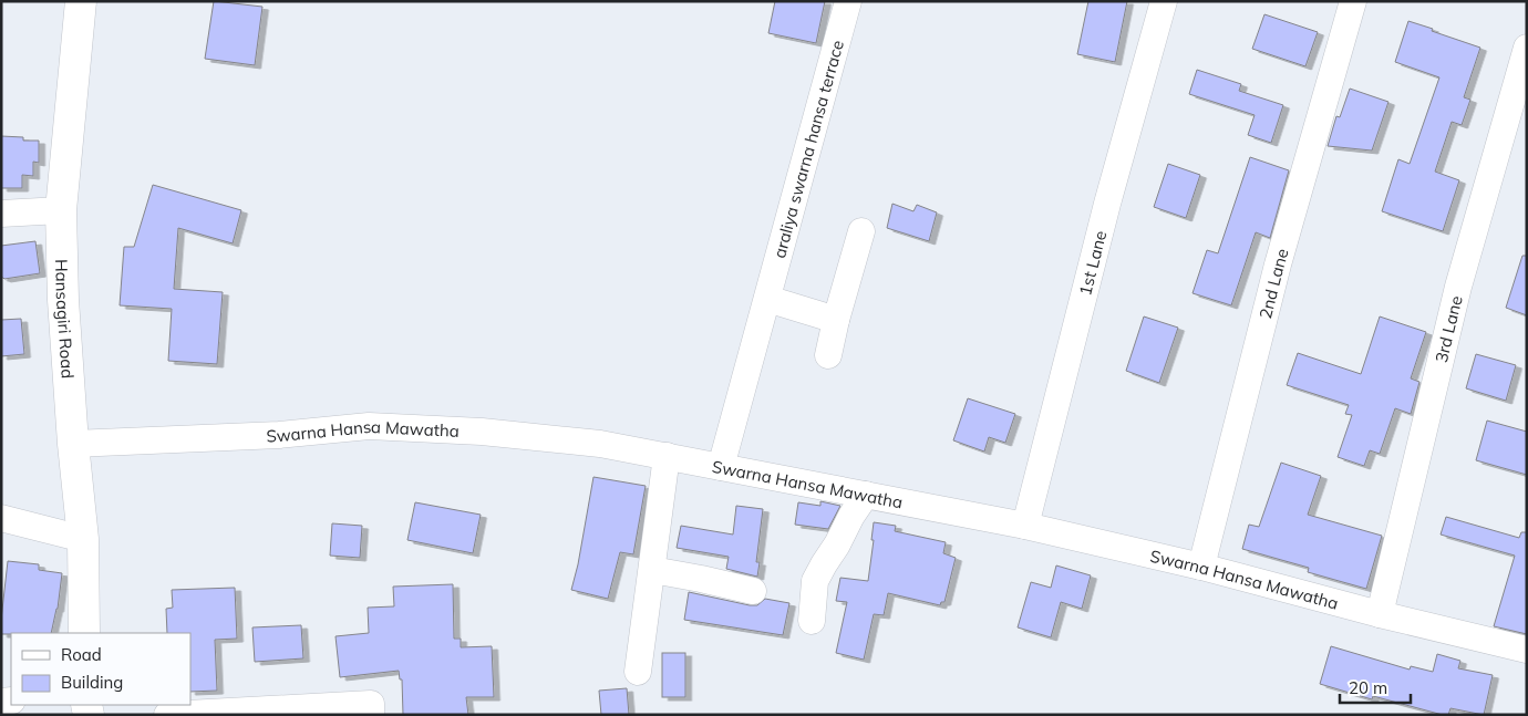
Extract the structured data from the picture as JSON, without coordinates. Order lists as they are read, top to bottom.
{
  "streets": {
    "street": [
      "araliya swarna hansa terrace",
      "1st Lane",
      "2nd Lane",
      "Hansagiri Road",
      "3rd Lane",
      "Swarna Hansa Mawatha"
    ]
  },
  "crossings": [
    ["araliya swarna hansa terrace", "Swarna Hansa Mawatha"],
    ["1st Lane", "Swarna Hansa Mawatha"],
    ["2nd Lane", "Swarna Hansa Mawatha"],
    ["Hansagiri Road", "Swarna Hansa Mawatha"],
    ["3rd Lane", "Swarna Hansa Mawatha"]
  ],
  "legend": ["Road", "Building"],
  "scale_bar": "20 m"
}
